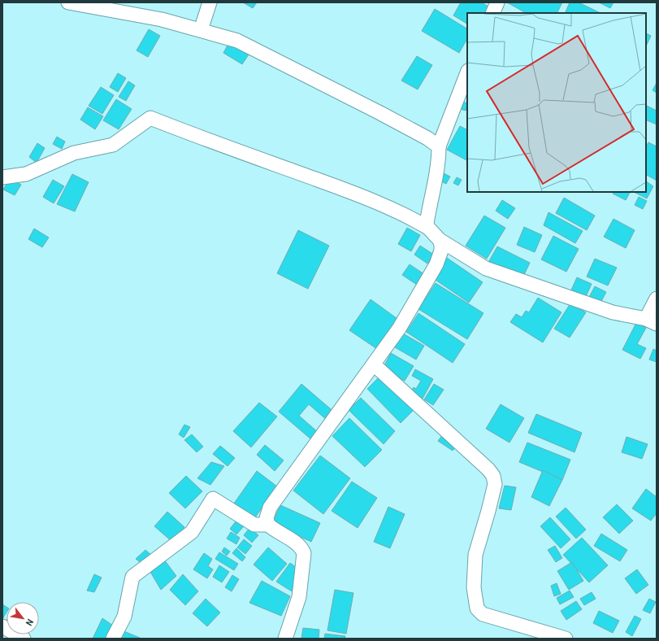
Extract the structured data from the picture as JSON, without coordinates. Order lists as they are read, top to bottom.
{
  "north": "bottom right"
}
